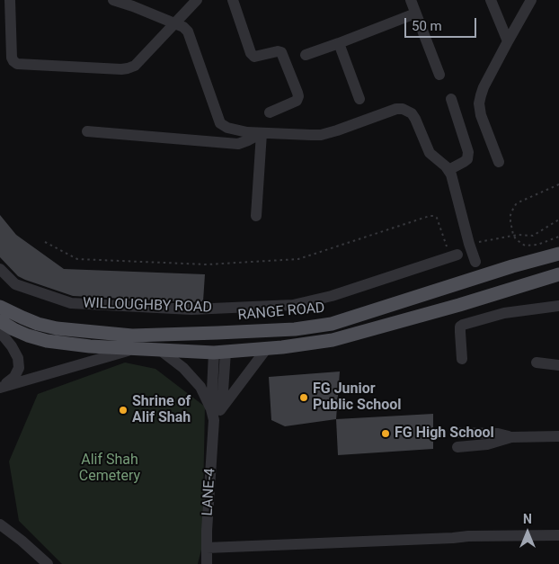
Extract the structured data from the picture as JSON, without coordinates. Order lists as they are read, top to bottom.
{
  "streets": {
    "main road": ["RANGE ROAD"],
    "street": ["WILLOUGHBY ROAD", "LANE-4"]
  },
  "crossings": [
    ["RANGE ROAD", "LANE-4"]
  ],
  "parks": ["Alif Shah Cemetery"],
  "places": ["FG Junior Public School", "Shrine of Alif Shah", "FG High School"],
  "scale_bar": "50 m",
  "north": "top"
}
